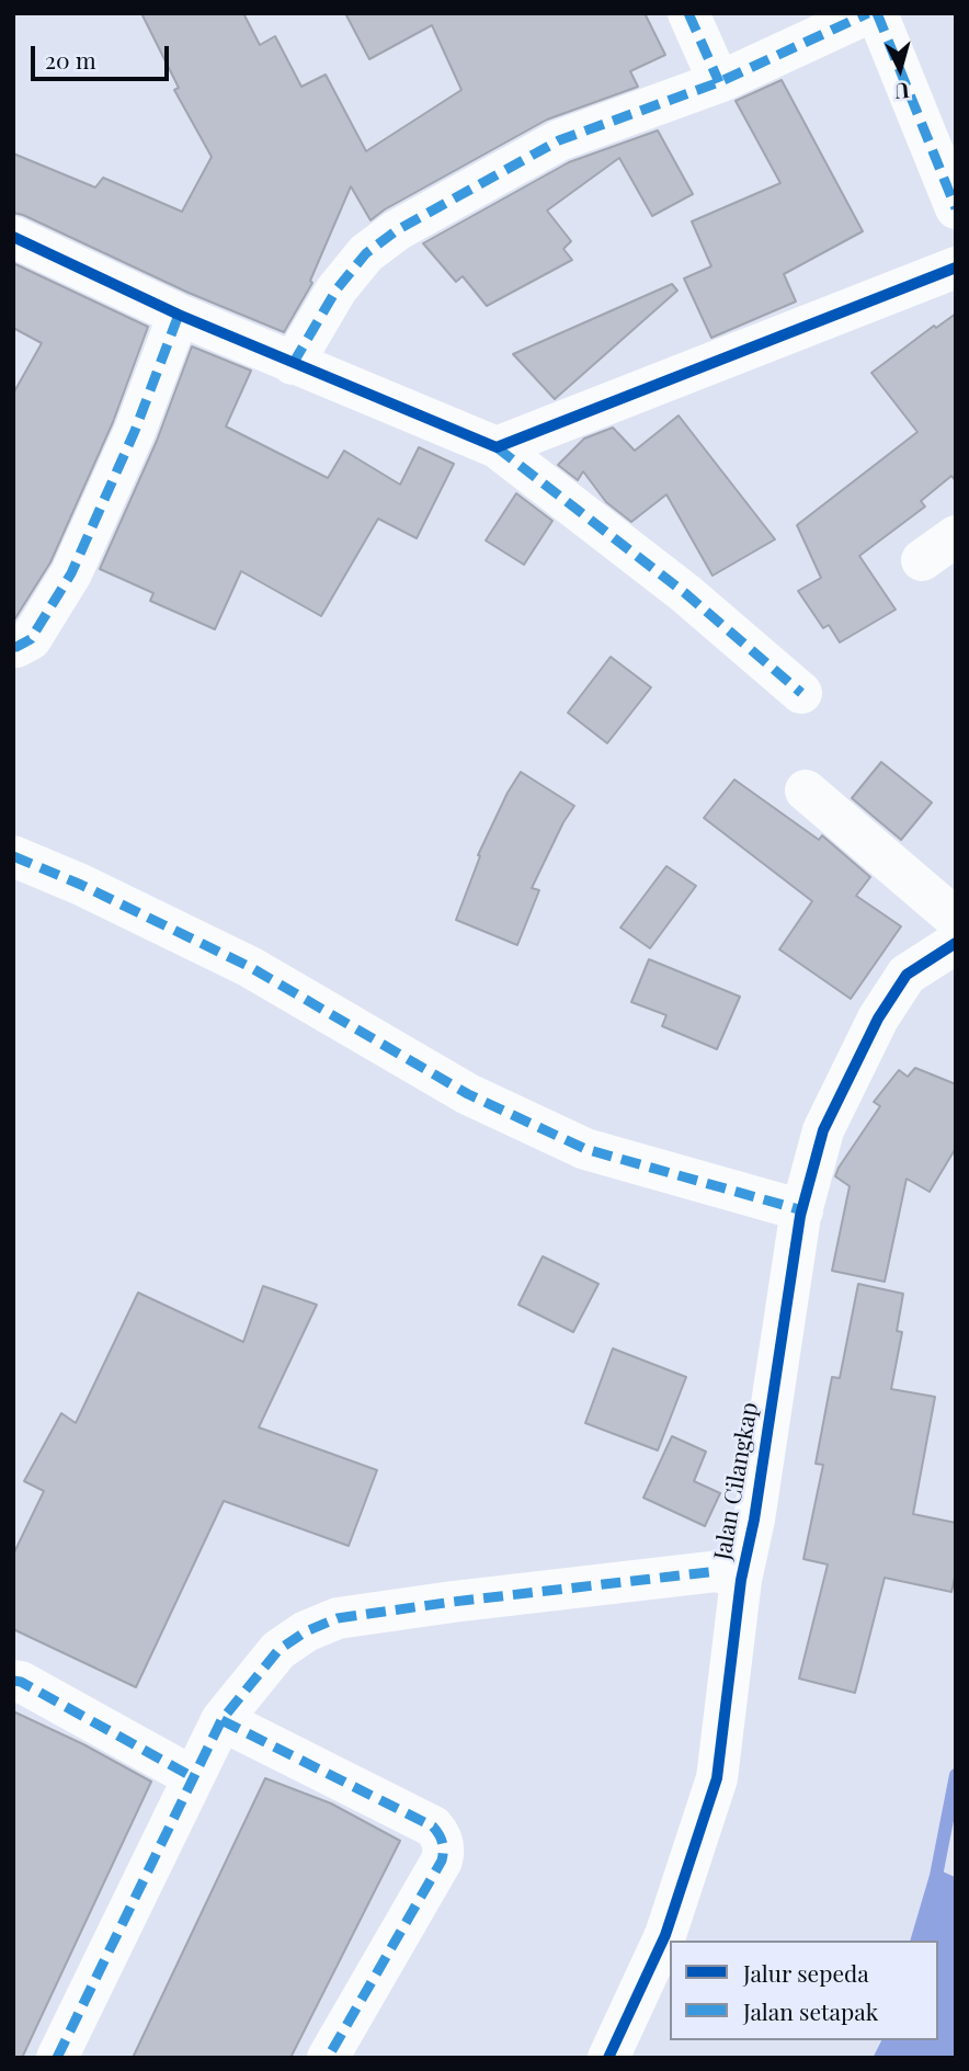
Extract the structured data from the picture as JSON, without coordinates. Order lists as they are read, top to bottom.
{
  "streets": {
    "street": ["Jalan Cilangkap"]
  },
  "legend": ["Jalur sepeda", "Jalan setapak"],
  "scale_bar": "20 m",
  "north": "bottom"
}
